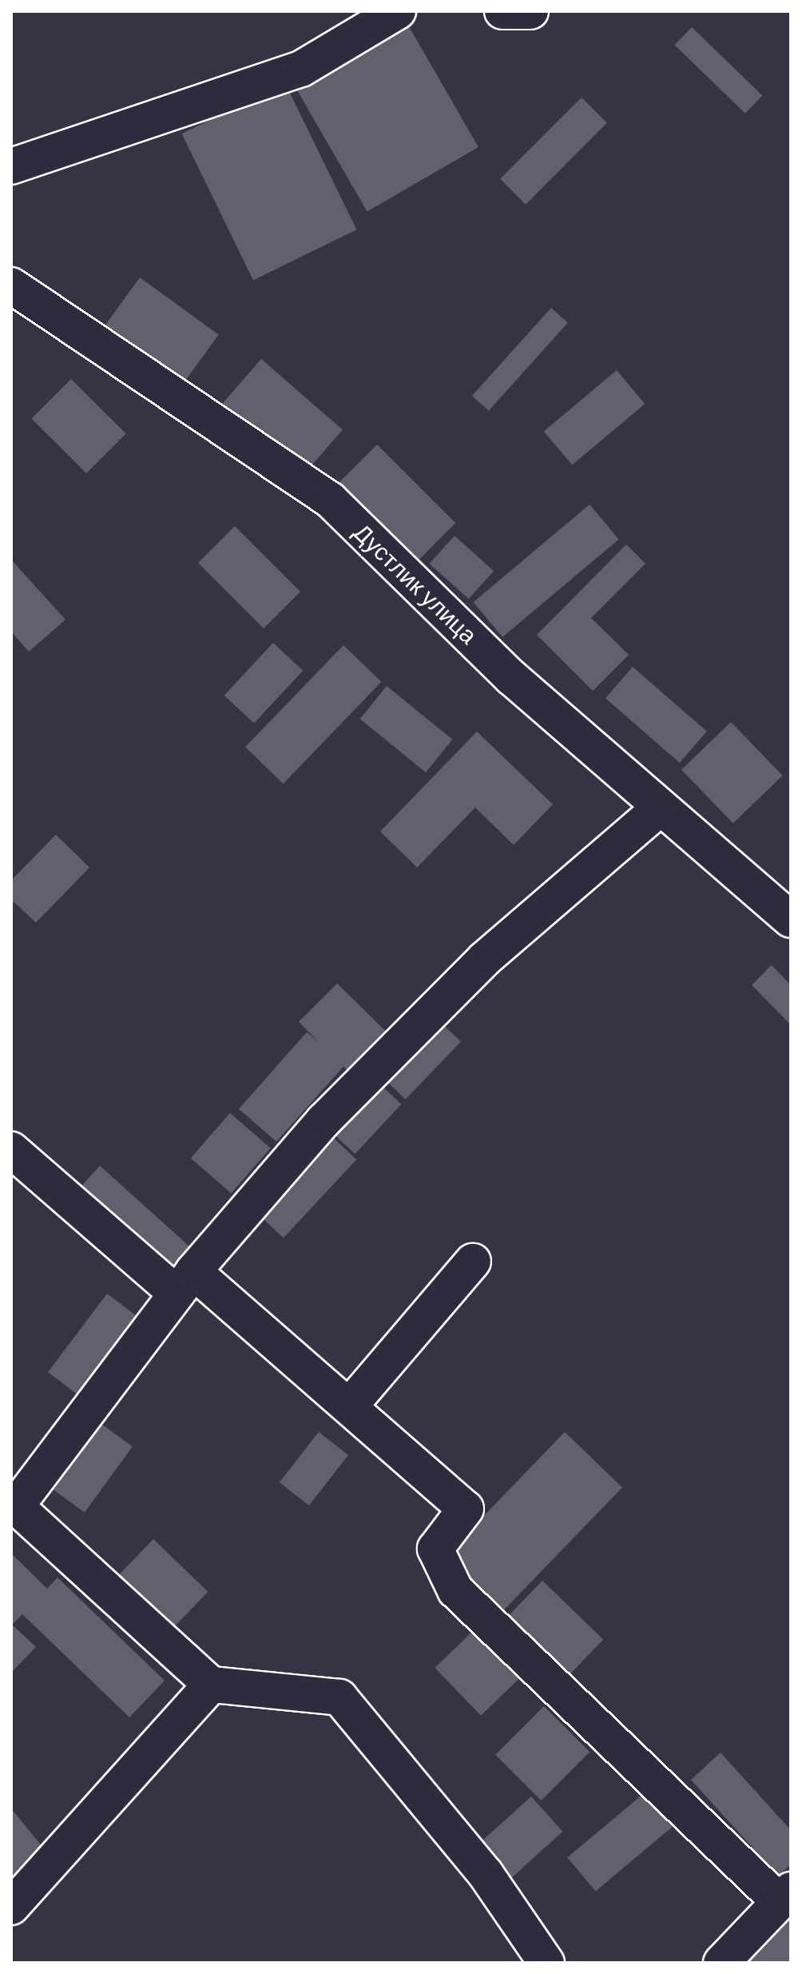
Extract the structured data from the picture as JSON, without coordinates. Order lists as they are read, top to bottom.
{
  "streets": {
    "street": ["Дустлик улица"]
  }
}
